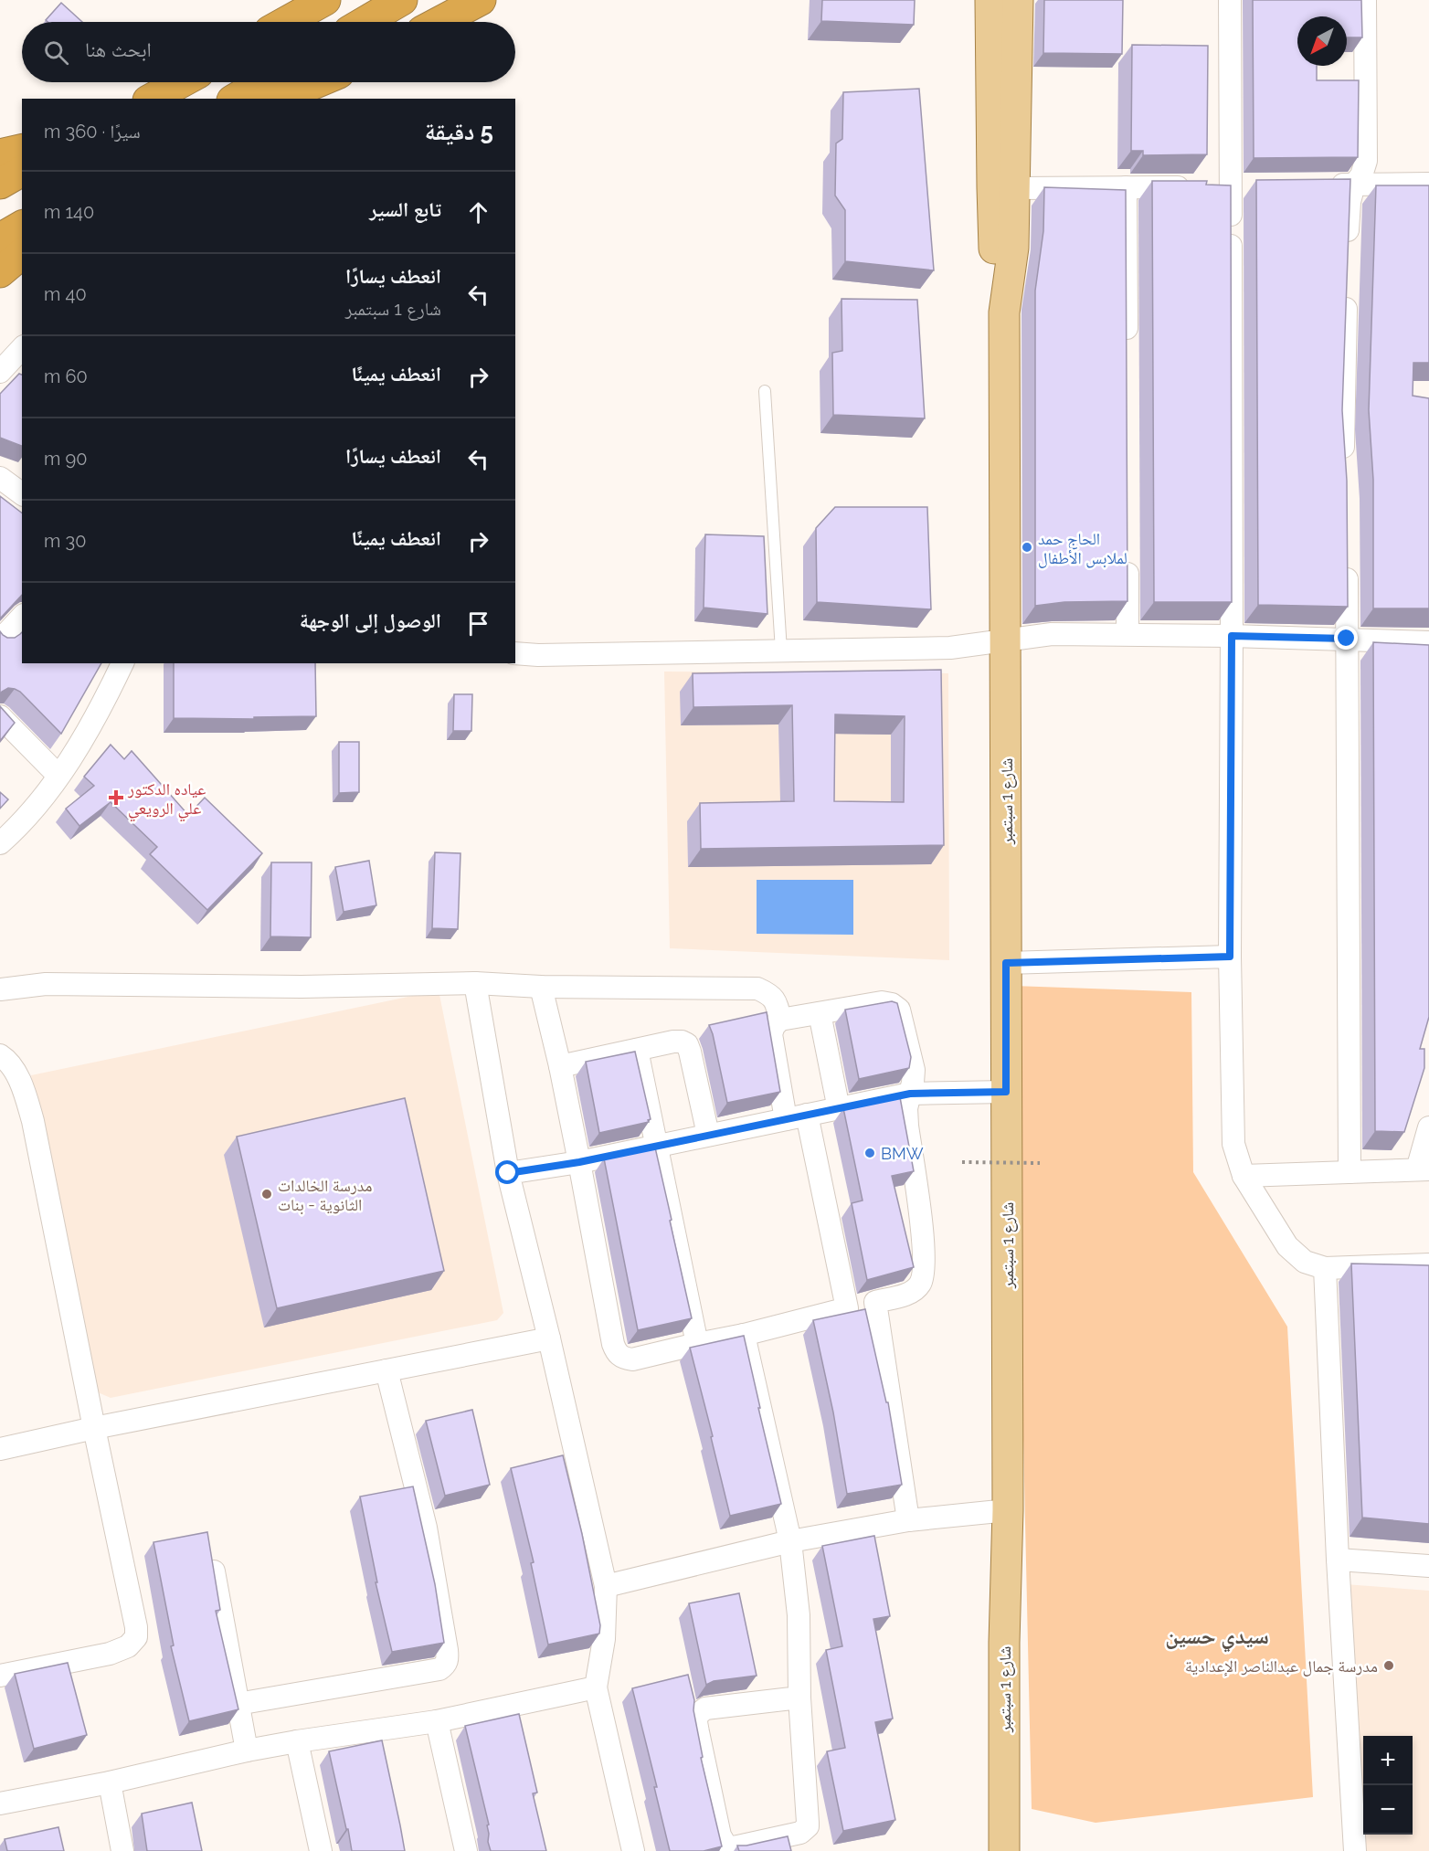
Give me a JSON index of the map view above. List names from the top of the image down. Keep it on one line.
{"streets":{"main road":["شارع 1 سبتمبر"]},"districts":["سيدي حسين"],"places":{"other":["الحاج حمد لملابس الأطفال","BMW","مدرسة الخالدات الثانوية - بنات","مدرسة جمال عبدالناصر الإعدادية"],"health":["عياده الدكتور علي الرويعي"]},"north":"bottom left","page":{"search":"ابحث هنا","heading":["5 دقيقة","سيرًا · 360 m"],"list":[["تابع السير","140 m"],["انعطف يسارًا","شارع 1 سبتمبر","40 m"],["انعطف يمينًا","60 m"],["انعطف يسارًا","90 m"],["انعطف يمينًا","30 m"],"الوصول إلى الوجهة"],"map_buttons":["+","−"]}}
